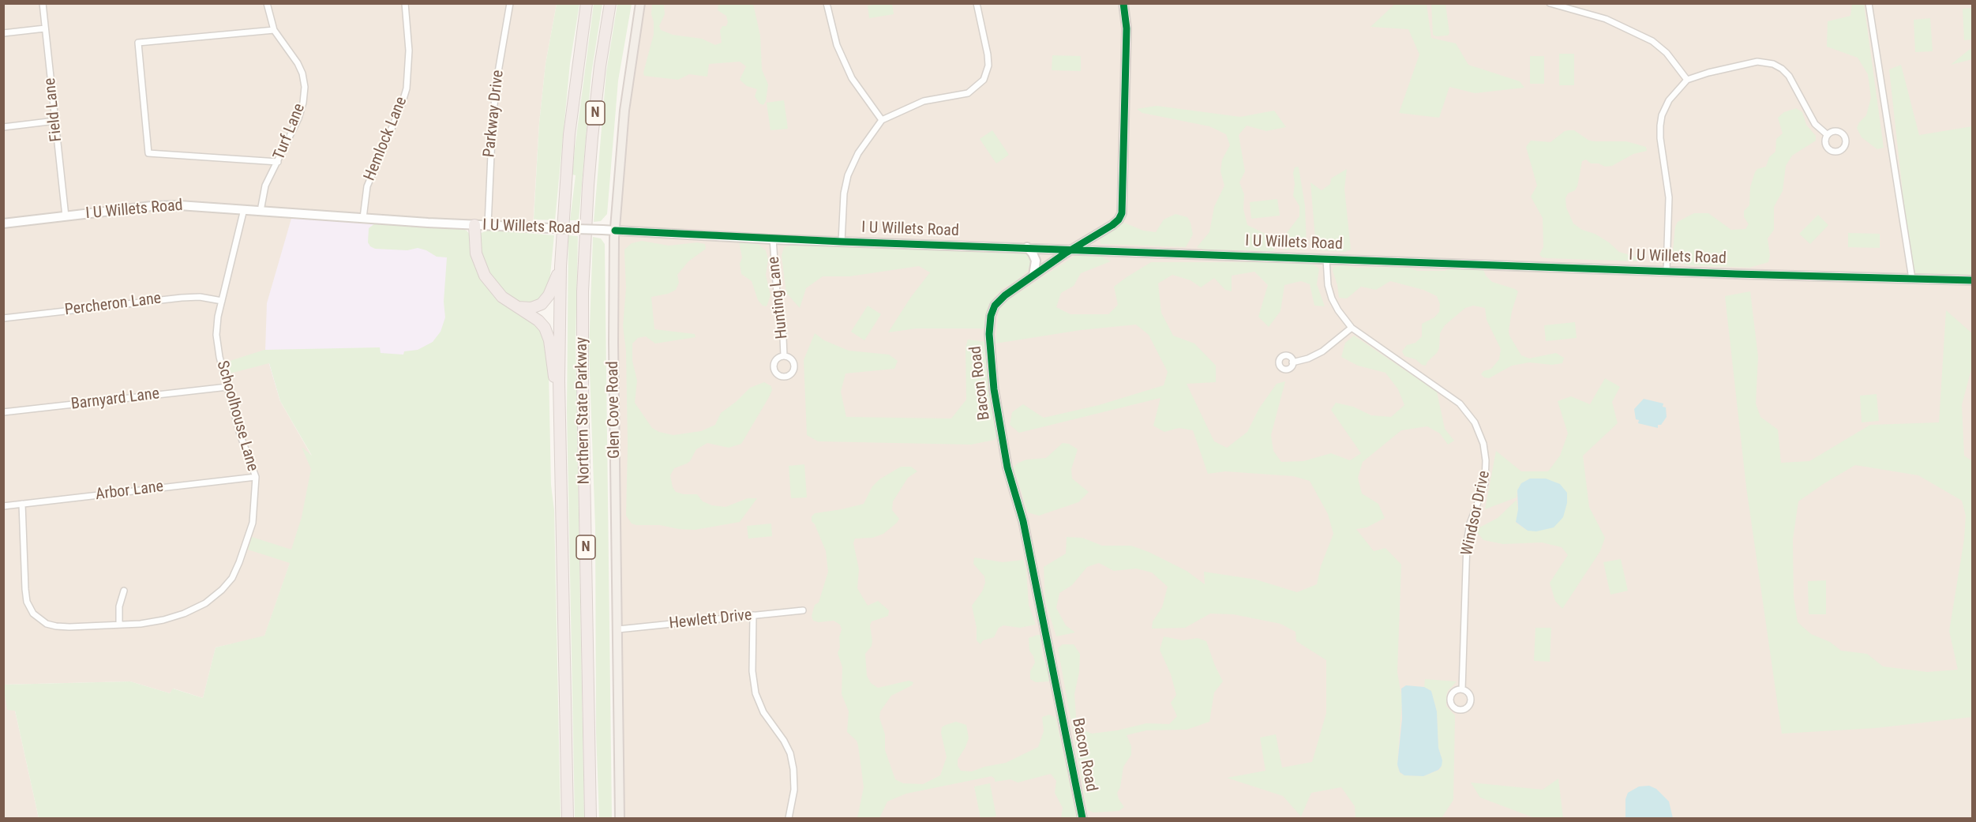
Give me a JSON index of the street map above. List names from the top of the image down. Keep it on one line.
{"streets":{"highway":["N","Northern State Parkway"],"main road":["Glen Cove Road"],"street":["Field Lane","Parkway Drive","Turf Lane","Hemlock Lane","I U Willets Road","Hunting Lane","Percheron Lane","Bacon Road","Barnyard Lane","Schoolhouse Lane","Arbor Lane","Windsor Drive","Hewlett Drive"]},"crossings":[["Field Lane","I U Willets Road"],["Parkway Drive","I U Willets Road"],["Turf Lane","I U Willets Road"],["Hemlock Lane","I U Willets Road"],["I U Willets Road","Hunting Lane"],["I U Willets Road","Bacon Road"],["I U Willets Road","Glen Cove Road"],["I U Willets Road","Schoolhouse Lane"],["I U Willets Road","Windsor Drive"],["Percheron Lane","Schoolhouse Lane"],["Barnyard Lane","Schoolhouse Lane"],["Glen Cove Road","Hewlett Drive"],["Schoolhouse Lane","Arbor Lane"]]}
